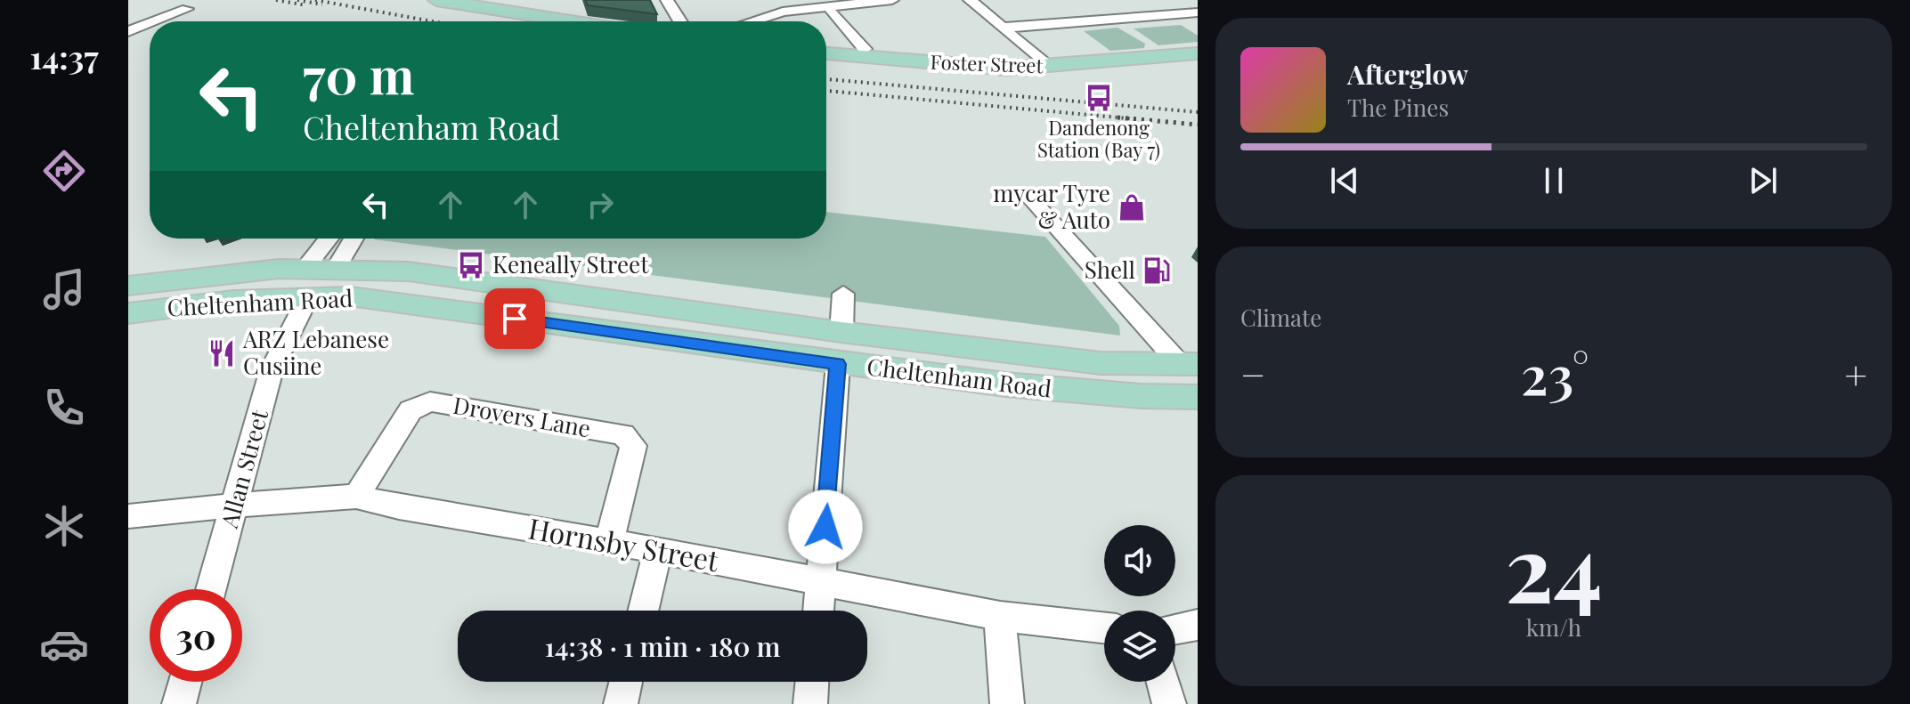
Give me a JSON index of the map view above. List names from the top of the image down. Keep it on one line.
{"streets":{"main road":["Foster Street","Cheltenham Road"],"street":["Drovers Lane","Allan Street","Hornsby Street"]},"crossings":[["Cheltenham Road","Allan Street"],["Drovers Lane","Hornsby Street"],["Allan Street","Hornsby Street"]],"places":{"bus stop":["Dandenong Station (Bay 7)","Keneally Street"],"shop":["mycar Tyre & Auto"],"fuel station":["Shell"],"restaurant":["ARZ Lebanese Cusiine"]},"page":{"tabs":"14:37","turn":["70 m","Cheltenham Road"],"song":["Afterglow","The Pines"],"tile":["Climate",["24","km/h"]],"heat":["−","23°","+"],"limit":"30","trip":"14:38 · 1 min · 180 m"}}
